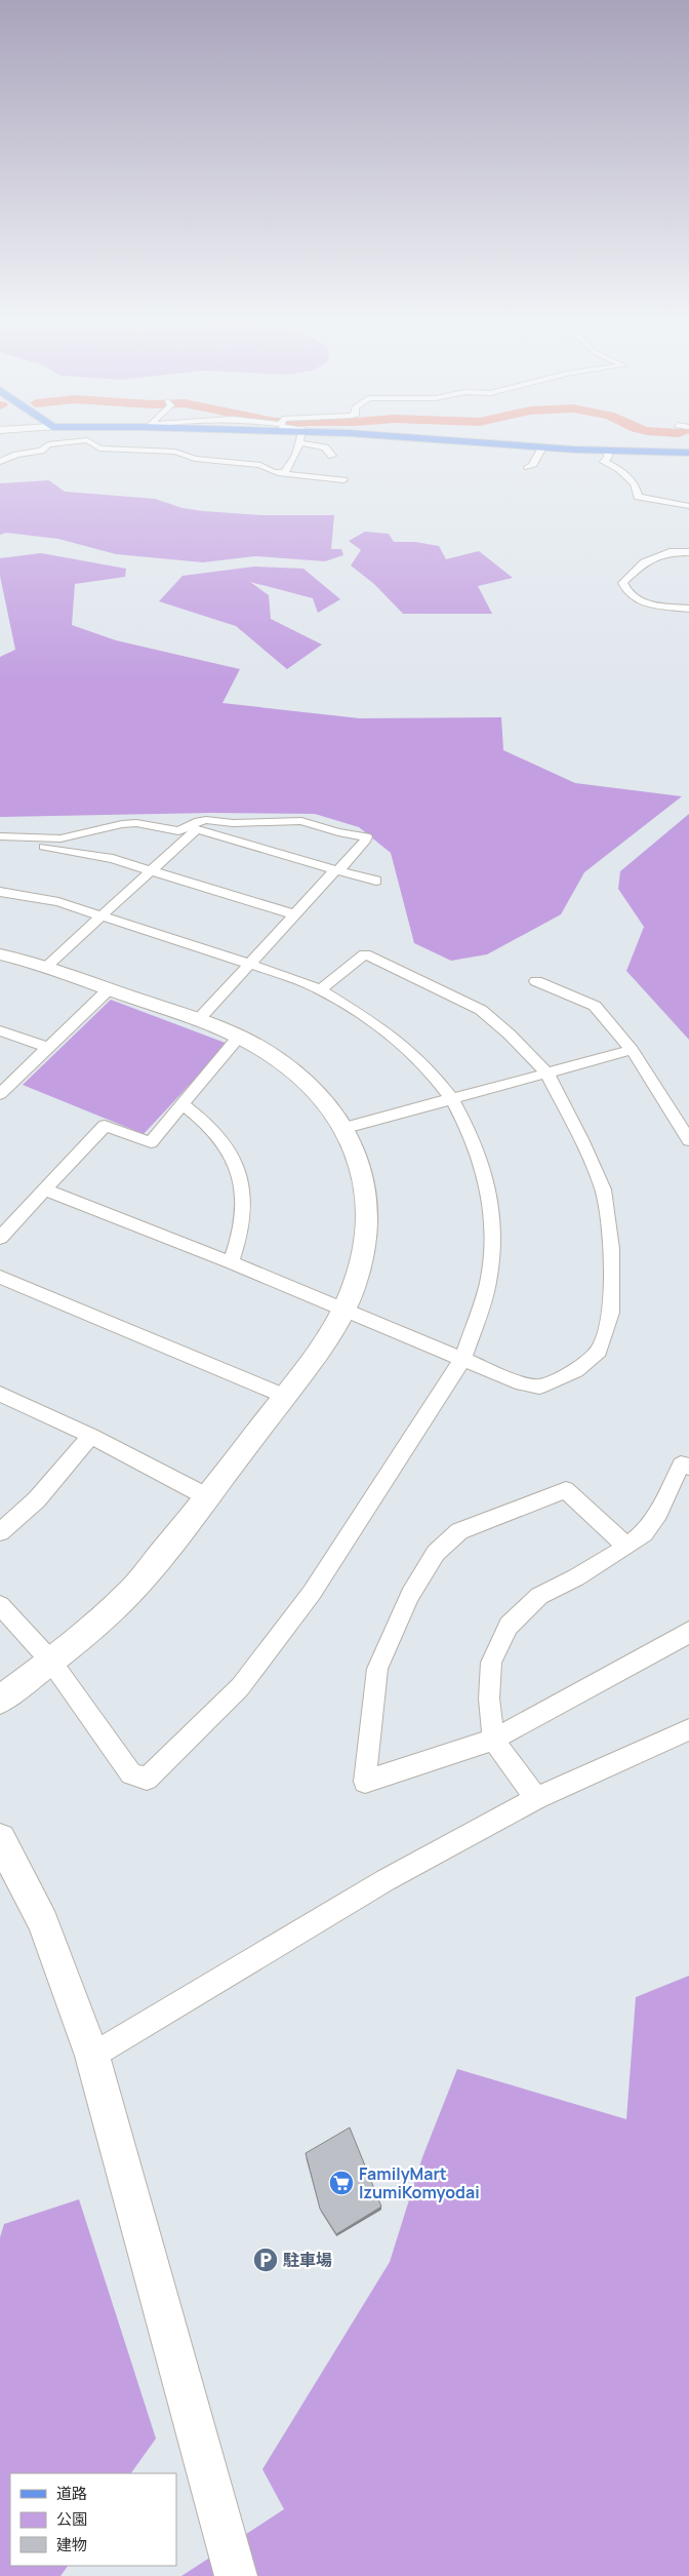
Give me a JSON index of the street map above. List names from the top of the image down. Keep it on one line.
{"places":{"supermarket":["FamilyMart IzumiKomyodai"],"parking":["駐車場"]},"legend":["道路","公園","建物"]}
